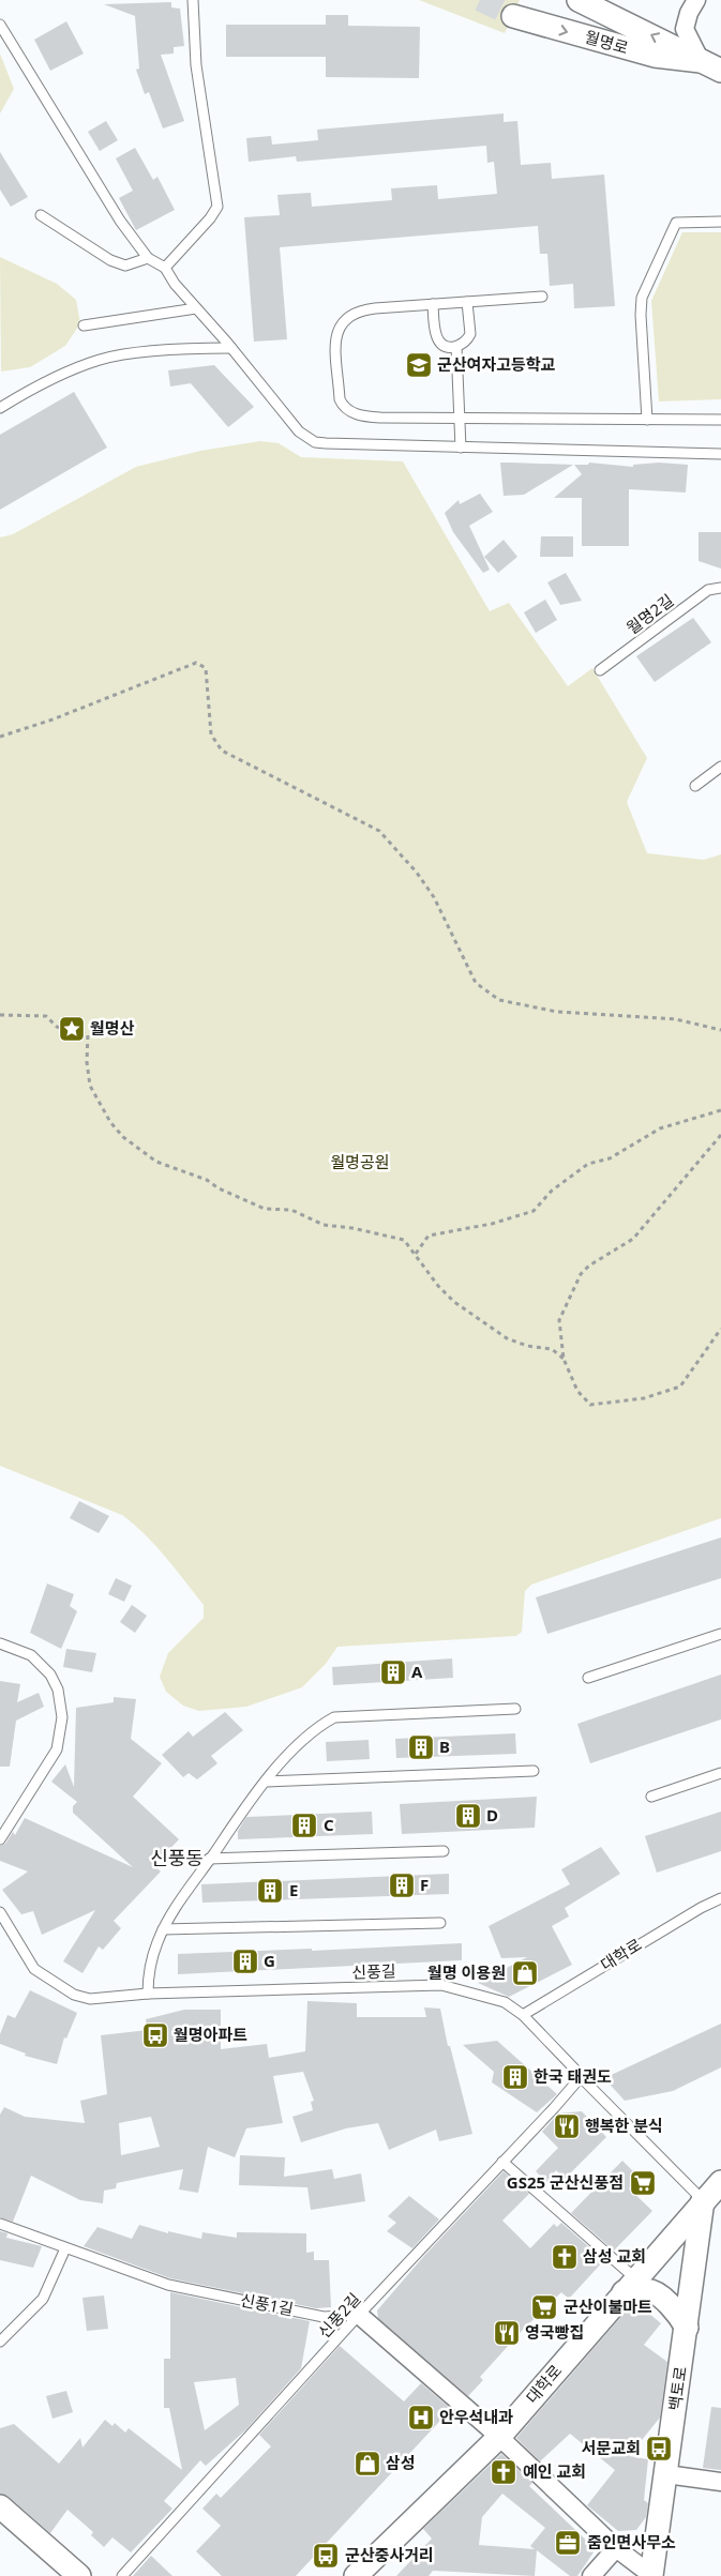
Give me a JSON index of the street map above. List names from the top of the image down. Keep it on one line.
{"streets":{"street":["월명로","대학로","백토로"],"lane":["월명2길","신풍길","신풍1길","신풍2길"]},"crossings":[["대학로","신풍길"],["대학로","백토로"],["신풍길","신풍2길"],["신풍길","백토로"],["신풍1길","신풍2길"]],"districts":["신풍동"],"parks":["월명공원"],"places":{"school or university":["군산여자고등학교"],"place":["월명산"],"building":["A","B","D","C","F","E","G","한국 태권도"],"shop":["월명 이용원","삼성"],"bus stop":["월명아파트","서문교회","군산중사거리"],"restaurant":["행복한 분식","영국빵집"],"supermarket":["GS25 군산신풍점","군산이불마트"],"church":["삼성 교회","예인 교회"],"hospital":["안우석내과"],"office":["줌인면사무소"]}}
